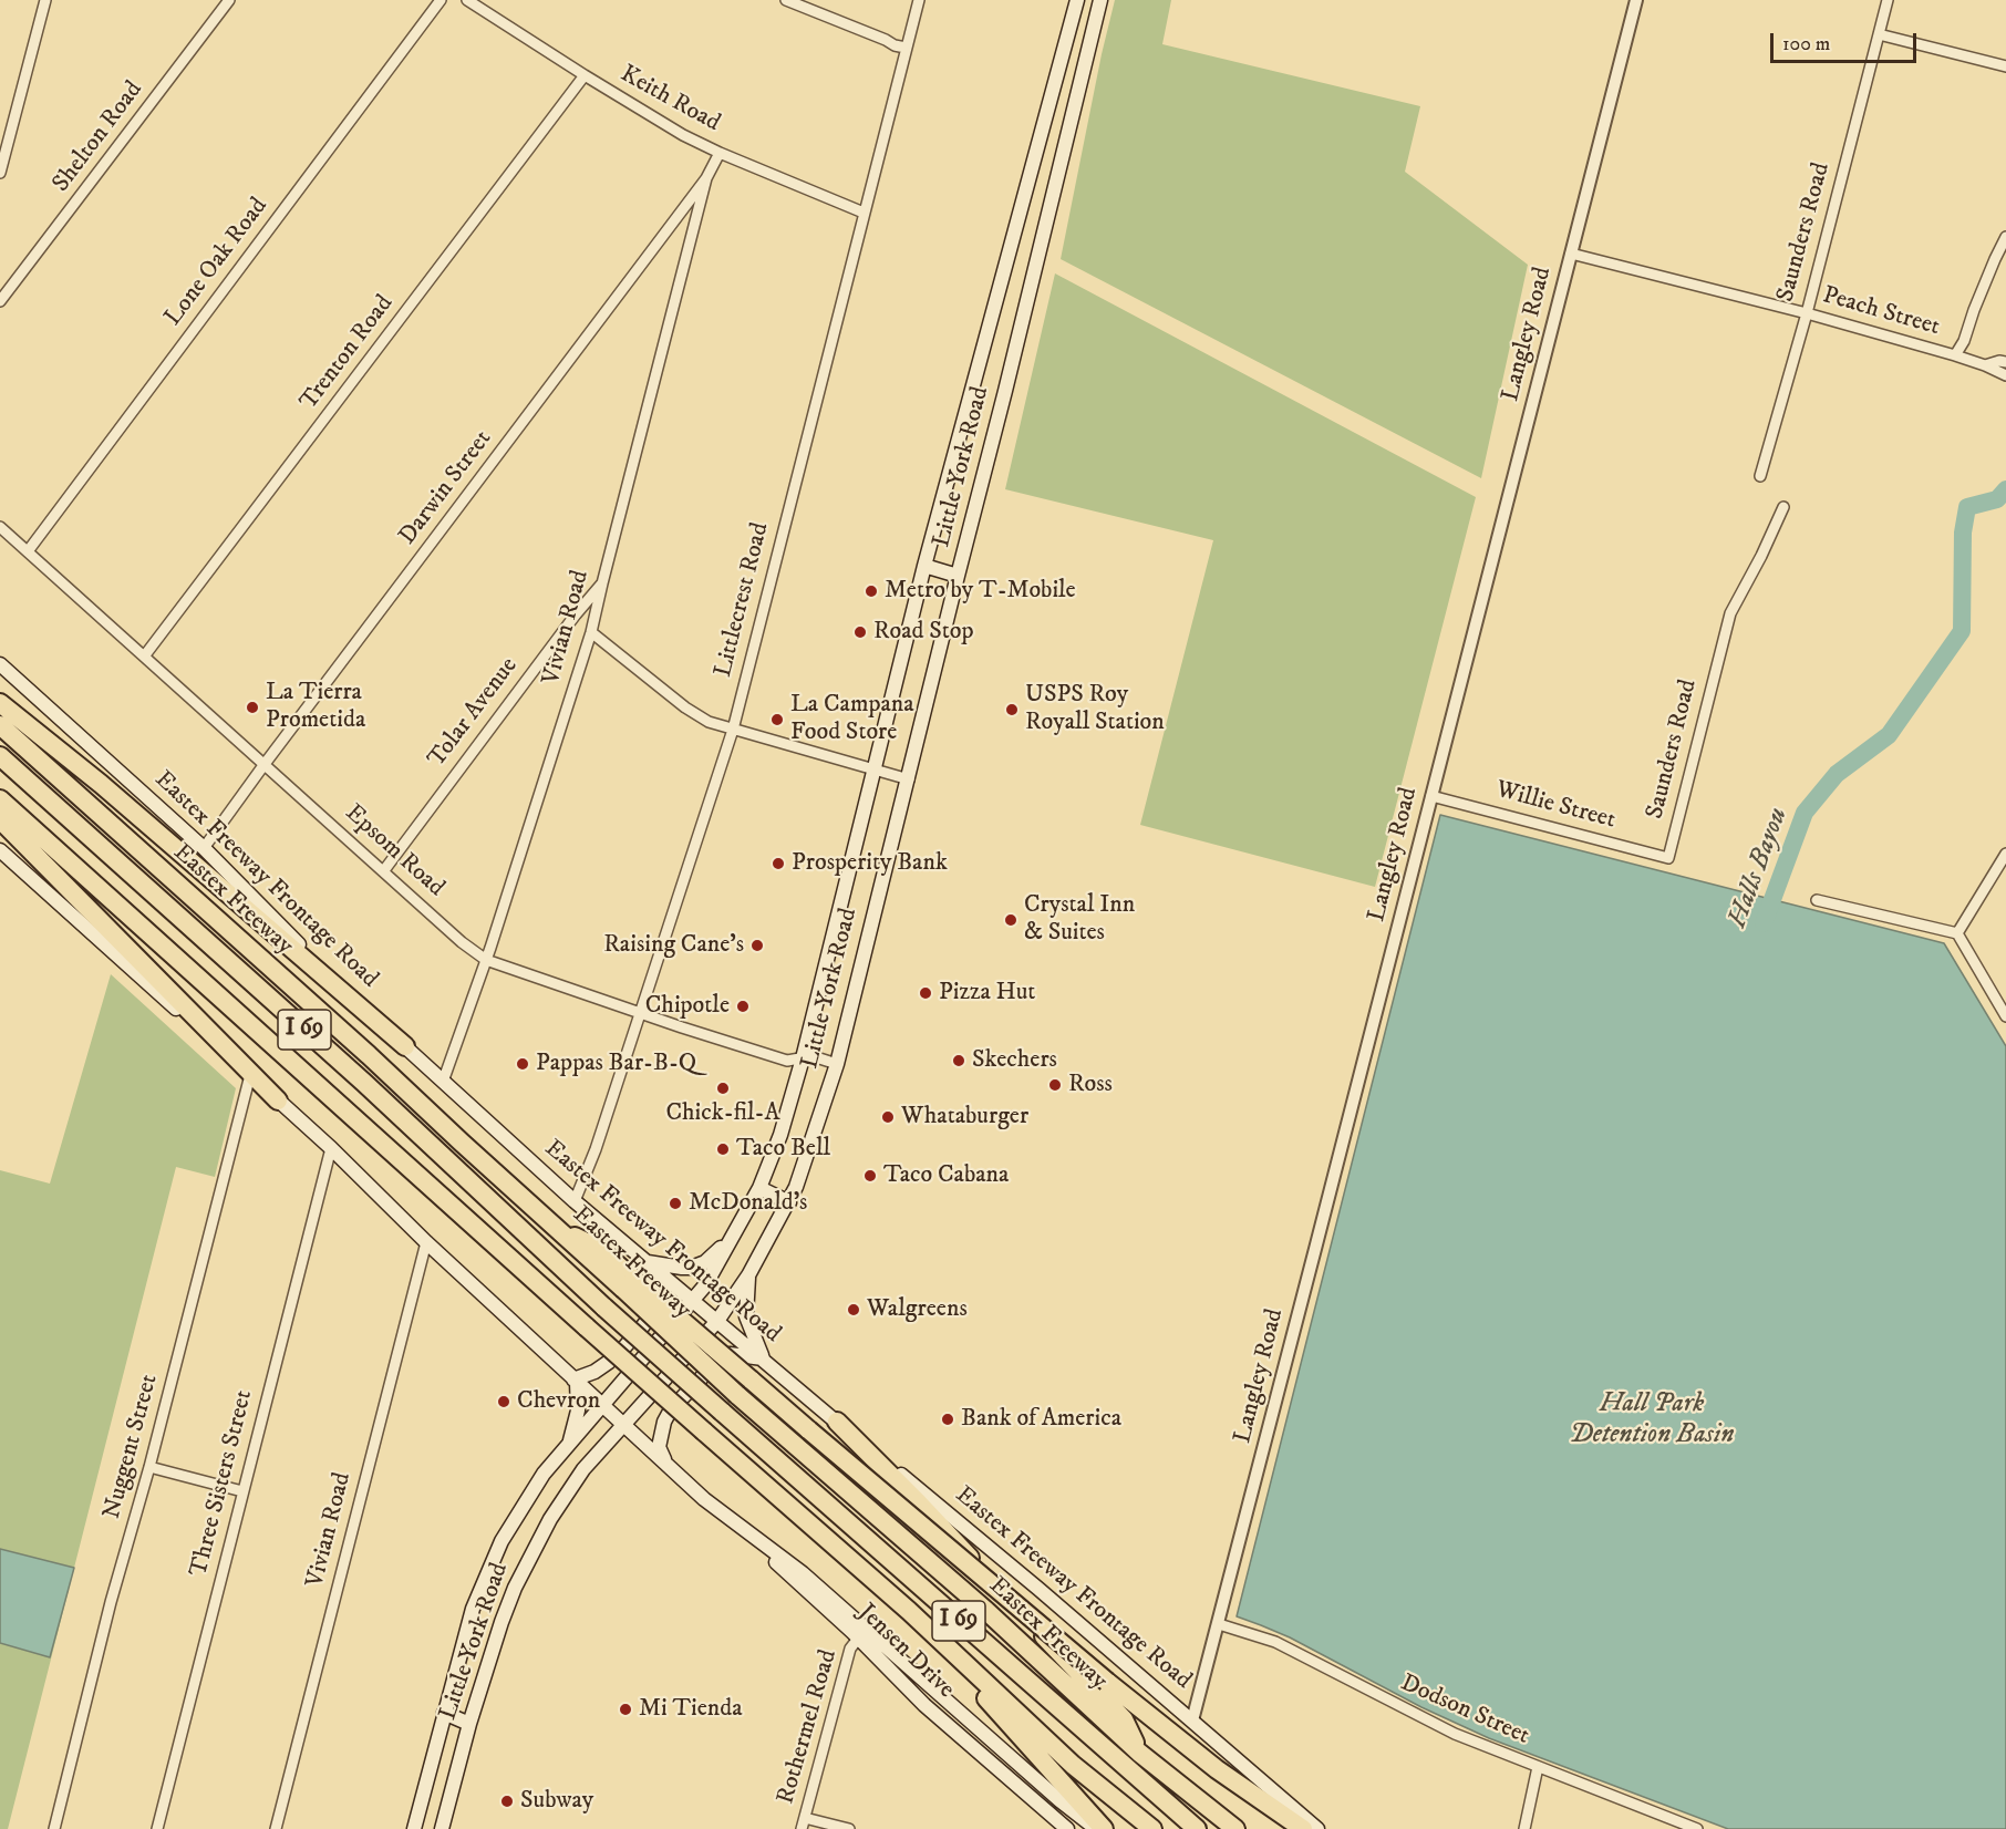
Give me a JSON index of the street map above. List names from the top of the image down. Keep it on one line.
{"streets":{"highway":["Eastex Freeway","I 69"],"main road":["Little York Road","Eastex Freeway Frontage Road","Jensen Drive"],"street":["Keith Road","Shelton Road","Saunders Road","Lone Oak Road","Peach Street","Langley Road","Trenton Road","Darwin Street","Littlecrest Road","Vivian Road","Tolar Avenue","Willie Street","Epsom Road","Nuggent Street","Three Sisters Street","Dodson Street","Rothermel Road"]},"crossings":[["Keith Road","Trenton Road"],["Keith Road","Darwin Street"],["Keith Road","Littlecrest Road"],["Saunders Road","Peach Street"],["Saunders Road","Willie Street"],["Lone Oak Road","Epsom Road"],["Peach Street","Langley Road"],["Langley Road","Willie Street"],["Langley Road","Eastex Freeway Frontage Road"],["Langley Road","Dodson Street"],["Trenton Road","Epsom Road"],["Little York Road","Epsom Road"],["Little York Road","Eastex Freeway Frontage Road"],["Darwin Street","Vivian Road"],["Darwin Street","Epsom Road"],["Darwin Street","Eastex Freeway Frontage Road"],["Littlecrest Road","Epsom Road"],["Littlecrest Road","Eastex Freeway Frontage Road"],["Vivian Road","Tolar Avenue"],["Vivian Road","Epsom Road"],["Vivian Road","Eastex Freeway Frontage Road"],["Tolar Avenue","Epsom Road"],["Jensen Drive","Rothermel Road"]],"water":["Halls Bayou","Hall Park Detention Basin"],"places":["Metro by T-Mobile","Road Stop","La Tierra Prometida","USPS Roy Royall Station","La Campana Food Store","Prosperity Bank","Crystal Inn & Suites","Raising Cane's","Pizza Hut","Chipotle","Skechers","Pappas Bar-B-Q","Ross","Chick-fil-A","Whataburger","Taco Bell","Taco Cabana","McDonald's","Walgreens","Chevron","Bank of America","Mi Tienda","Subway"],"scale_bar":"100 m"}
